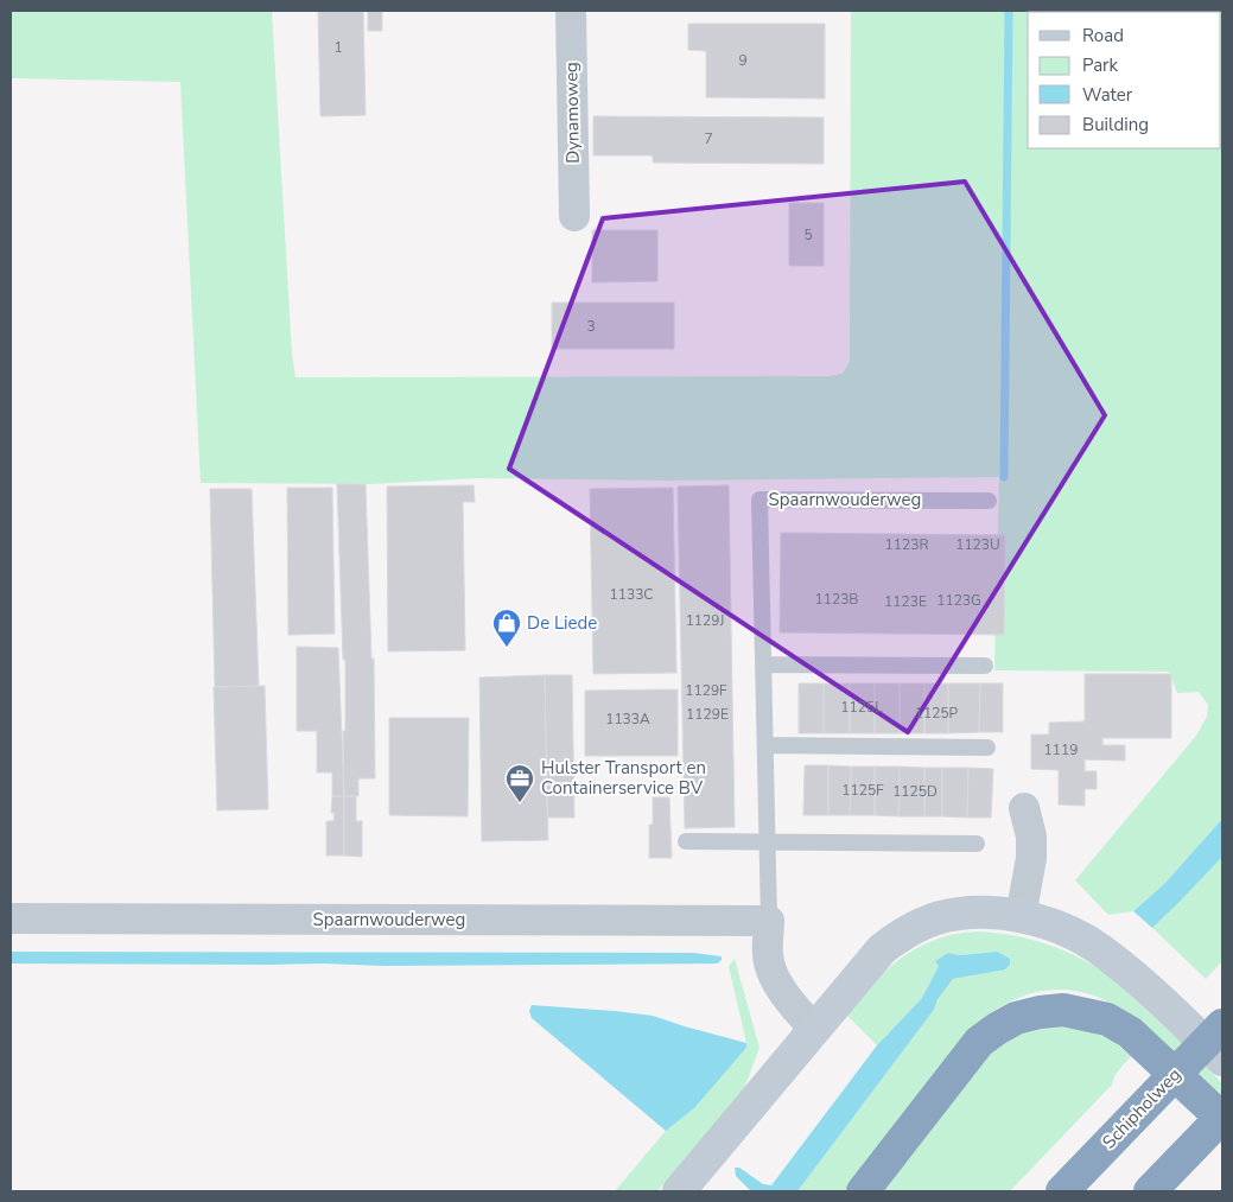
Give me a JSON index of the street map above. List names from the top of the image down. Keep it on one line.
{"streets":{"highway":["Schipholweg"],"street":["Dynamoweg","Spaarnwouderweg"]},"places":{"shop":["De Liede"],"office":["Hulster Transport en Containerservice BV"]},"house_numbers":["1","9","7","5","3","1123R","1123U","1133C","1123B","1123G","1123E","1129J","1129F","1125L","1125P","1129E","1133A","1119","1125F","1125D"],"legend":["Road","Park","Water","Building"]}
